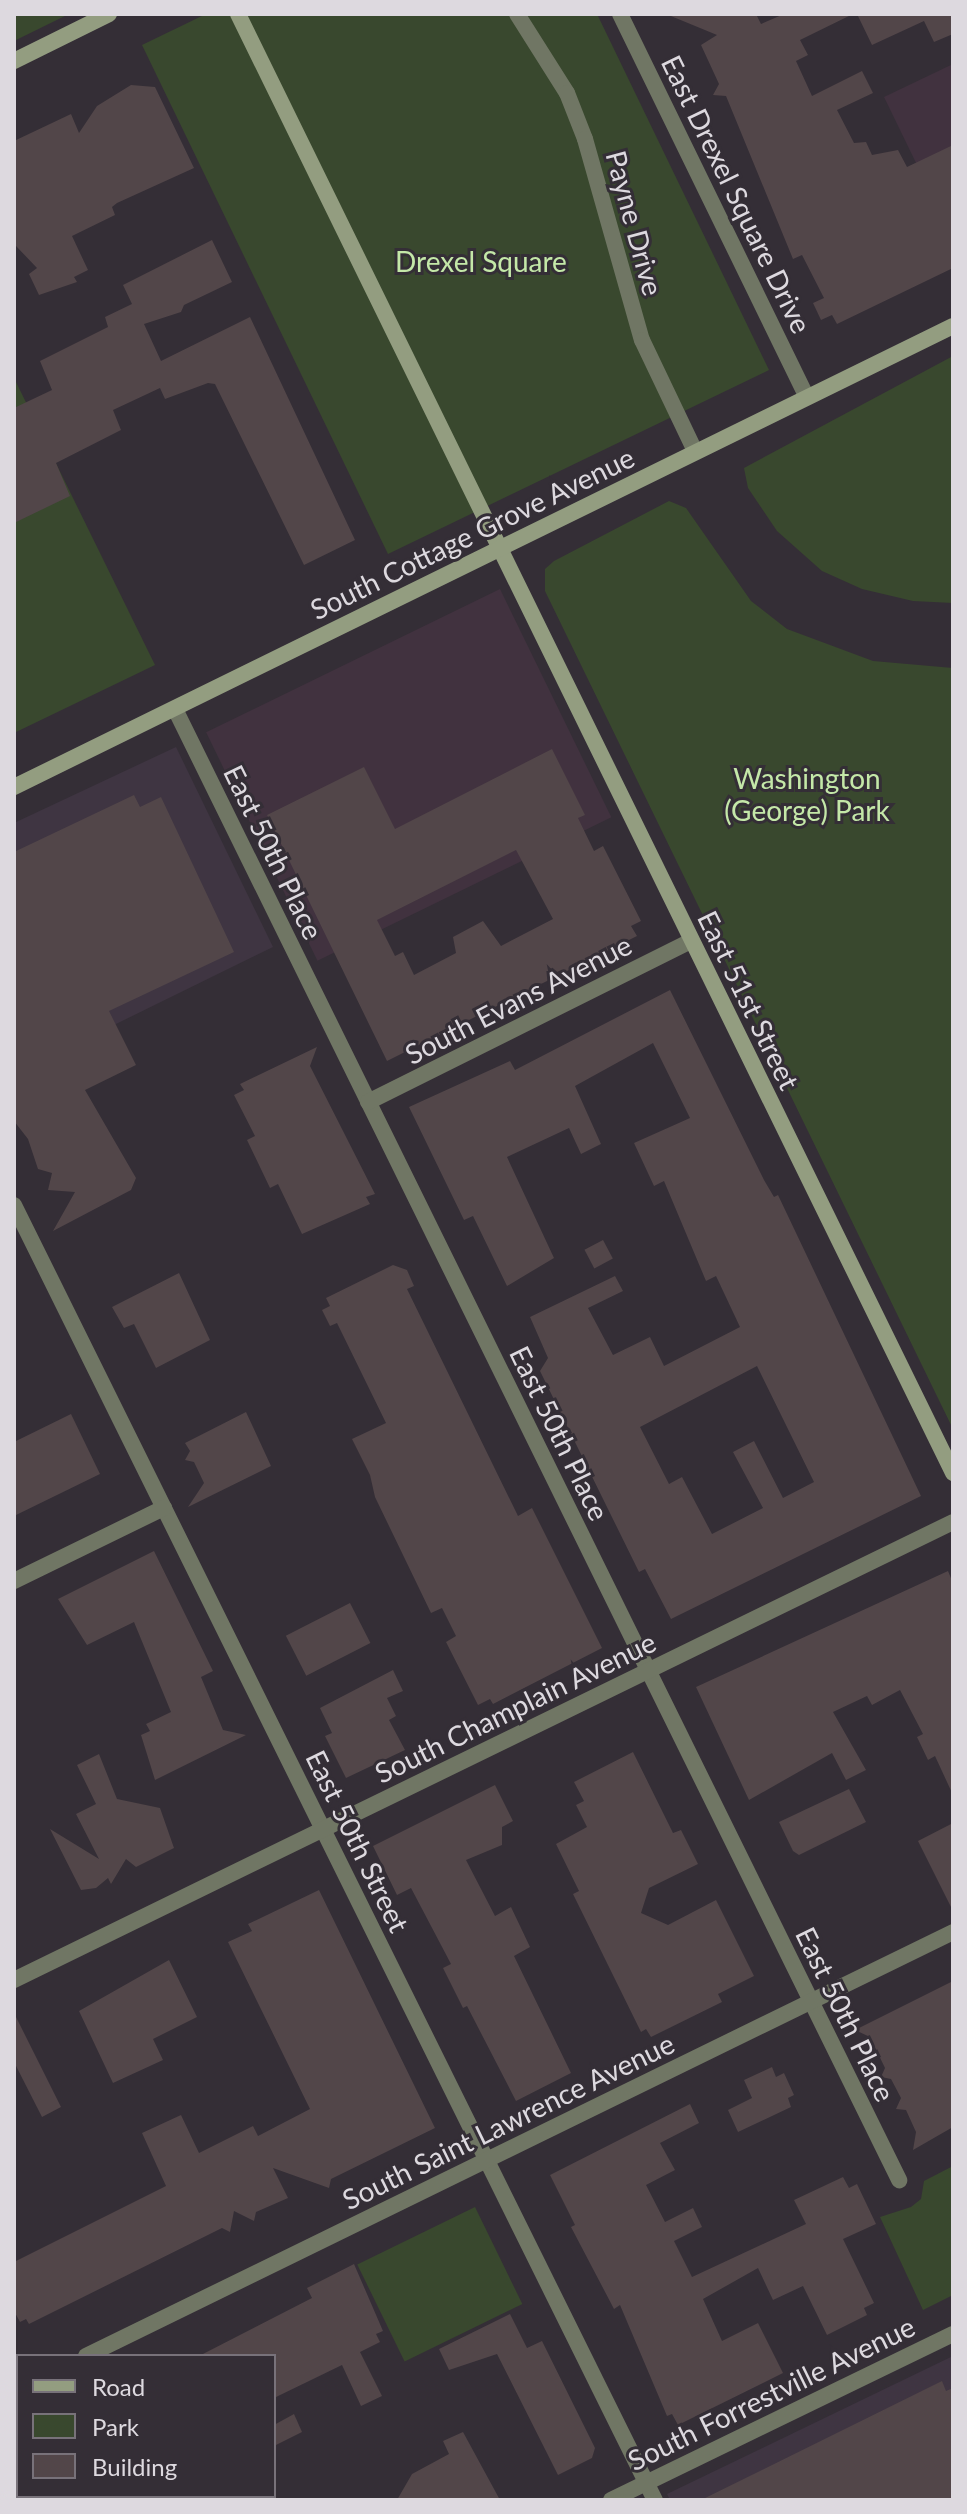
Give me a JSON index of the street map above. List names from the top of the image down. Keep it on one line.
{"streets":{"main road":["South Cottage Grove Avenue","East 51st Street"],"street":["East Drexel Square Drive","Payne Drive","East 50th Place","South Evans Avenue","South Champlain Avenue","East 50th Street","South Saint Lawrence Avenue","South Forrestville Avenue"]},"crossings":[["East Drexel Square Drive","South Cottage Grove Avenue"],["Payne Drive","South Cottage Grove Avenue"],["South Cottage Grove Avenue","East 50th Place"],["South Cottage Grove Avenue","East 51st Street"],["East 50th Place","South Evans Avenue"],["East 50th Place","South Champlain Avenue"],["East 50th Place","South Saint Lawrence Avenue"],["South Evans Avenue","East 51st Street"],["South Champlain Avenue","East 50th Street"],["East 50th Street","South Saint Lawrence Avenue"],["East 50th Street","South Forrestville Avenue"]],"parks":["Drexel Square","Washington (George) Park"],"legend":["Road","Park","Building"]}
